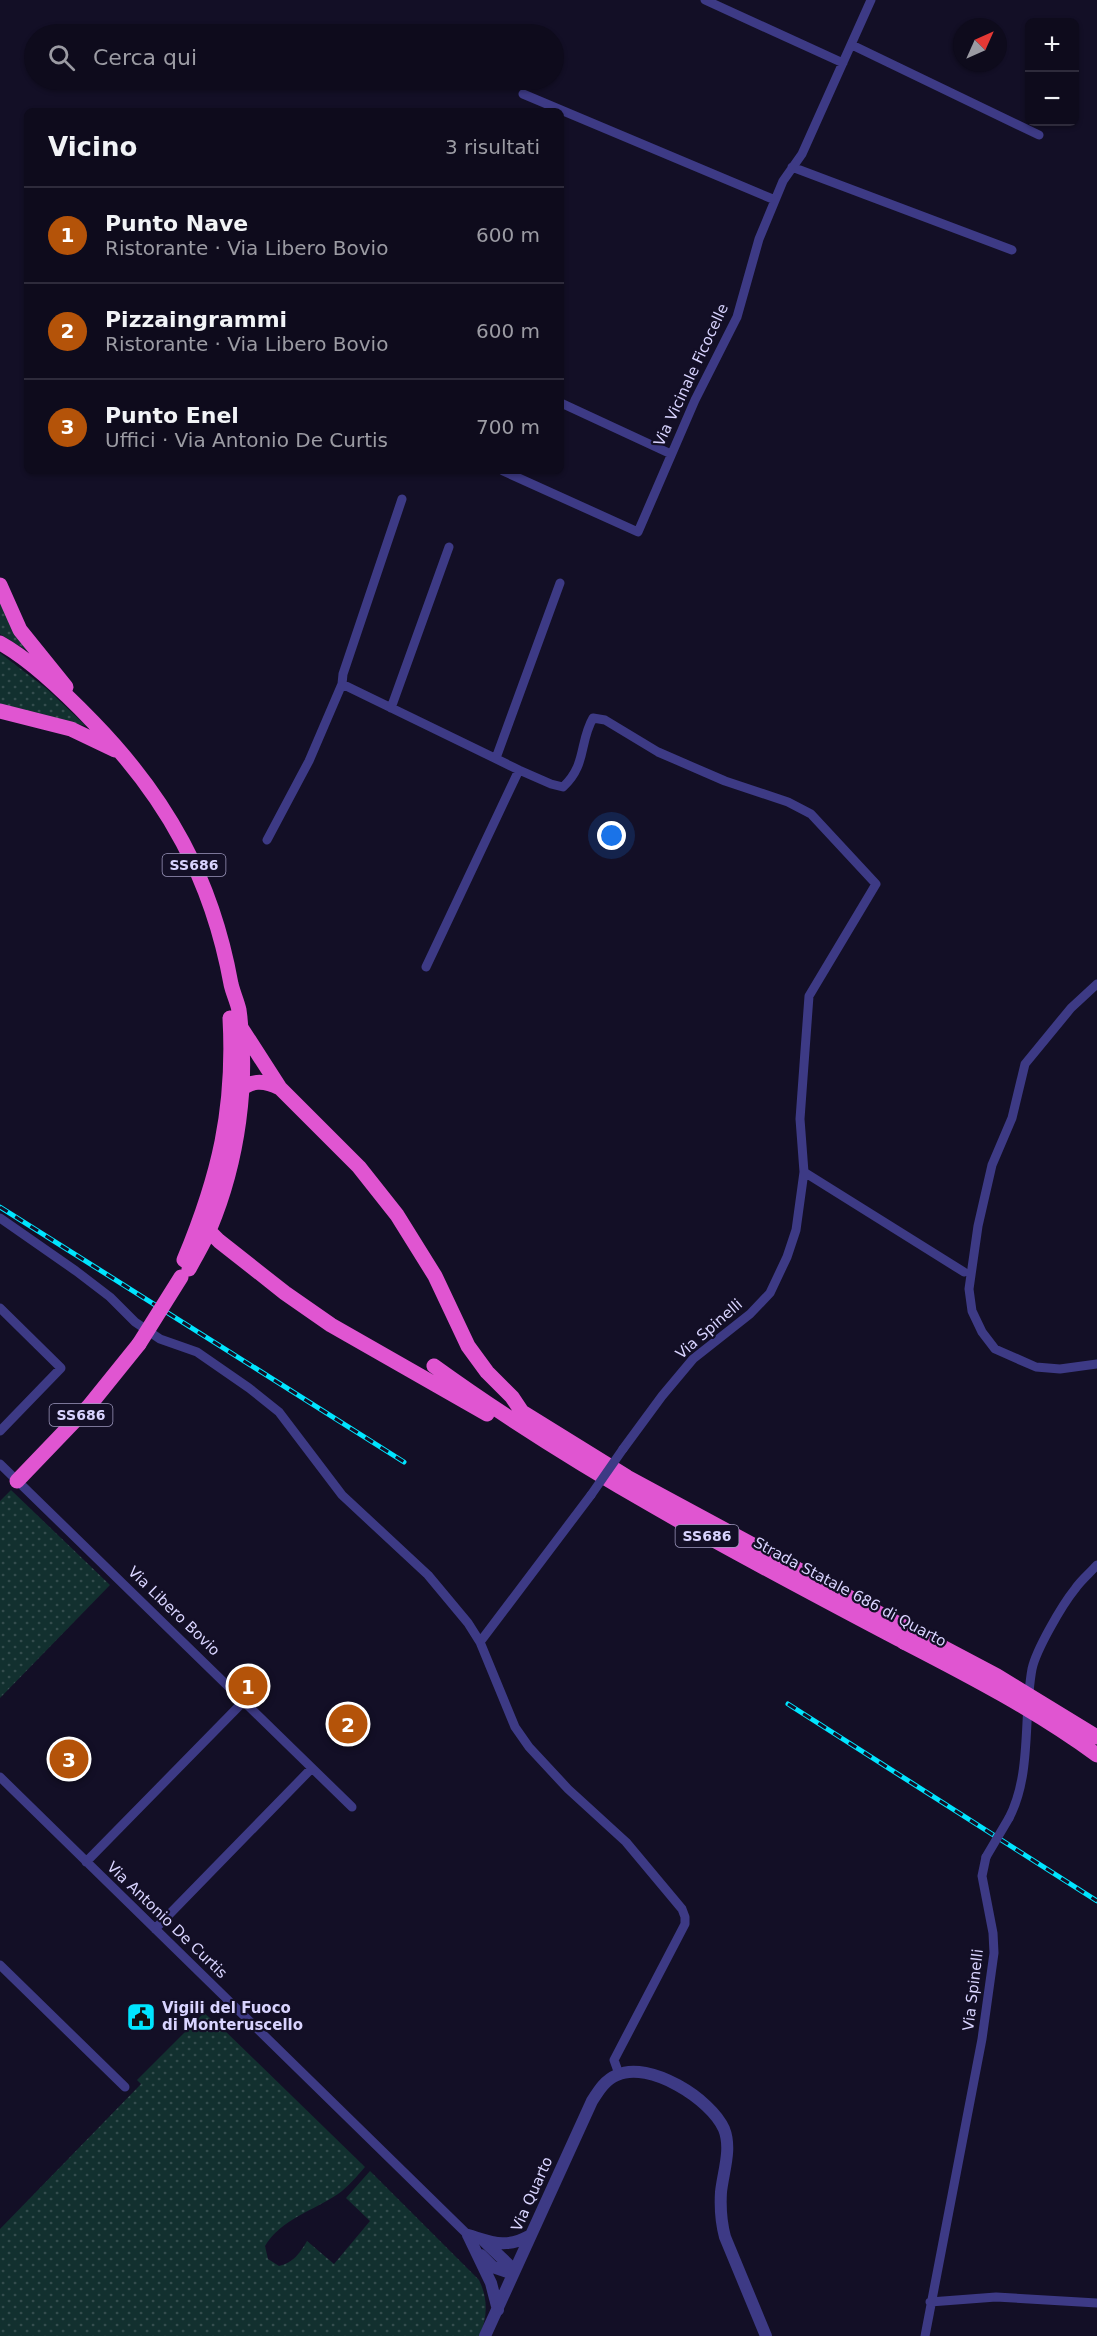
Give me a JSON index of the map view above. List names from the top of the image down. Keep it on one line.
{"streets":{"highway":["SS686","Strada Statale 686 di Quarto"],"street":["Via Vicinale Ficocelle","Via Spinelli","Via Libero Bovio","Via Antonio De Curtis","Via Quarto"]},"crossings":[["SS686","Strada Statale 686 di Quarto"],["SS686","Via Libero Bovio"]],"places":{"public building":["Vigili del Fuoco di Monteruscello"]},"north":"top right","page":{"map_buttons":["+","−"],"search":"Cerca qui","heading":["Vicino","3 risultati"],"list":[{"mark":"1","name":"Punto Nave","note":"Ristorante · Via Libero Bovio","value":"600 m"},{"mark":"2","name":"Pizzaingrammi","note":"Ristorante · Via Libero Bovio","value":"600 m"},{"mark":"3","name":"Punto Enel","note":"Uffici · Via Antonio De Curtis","value":"700 m"}],"pins":["1","2","3"]}}
